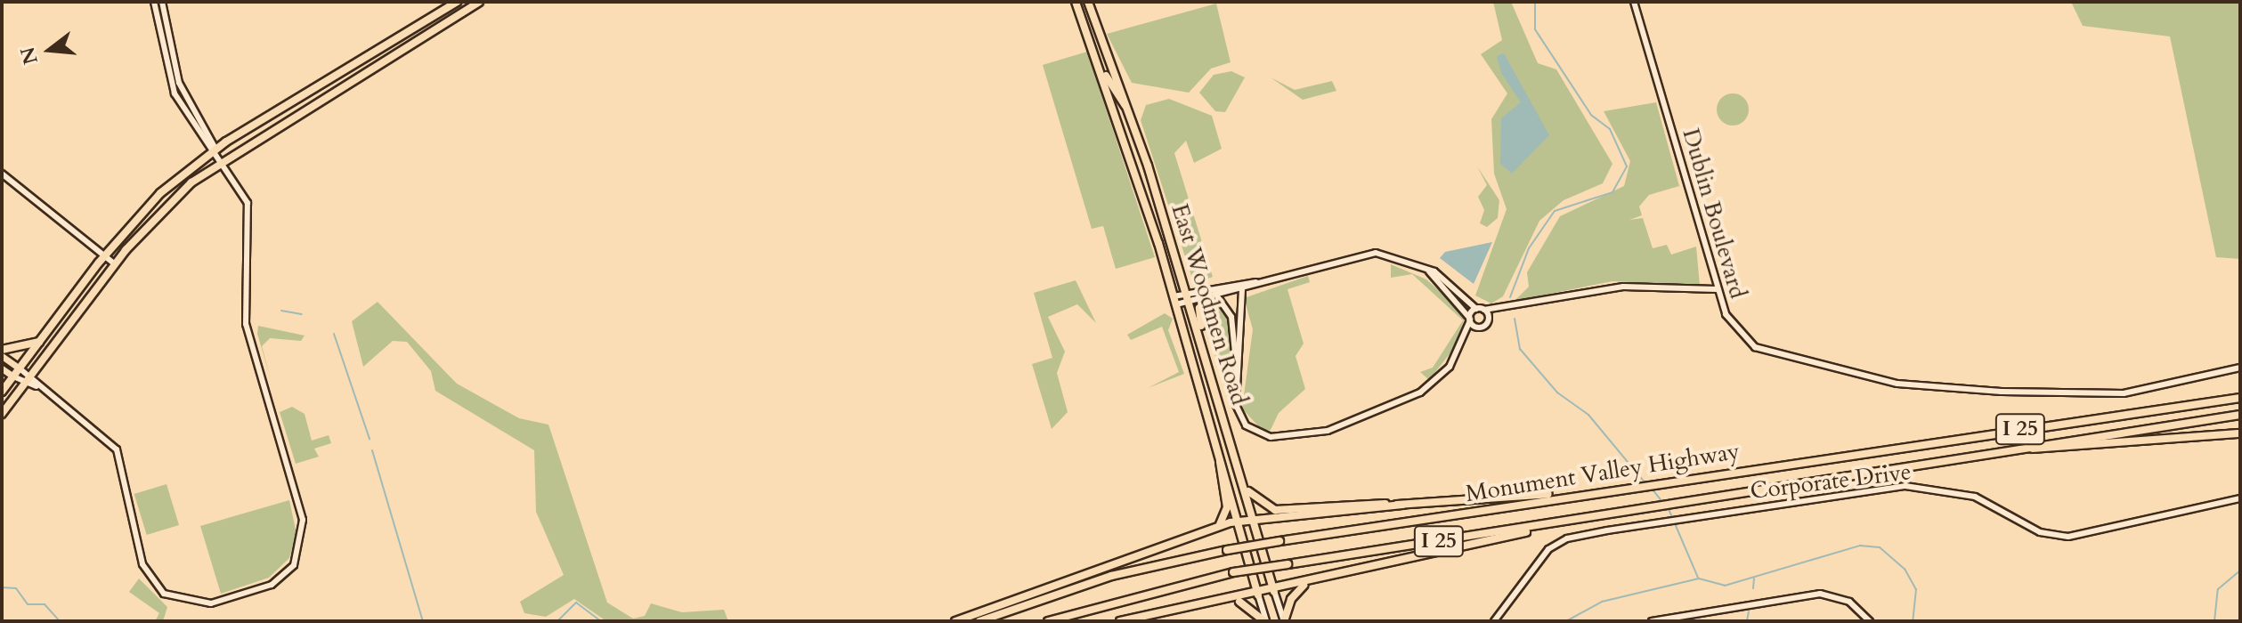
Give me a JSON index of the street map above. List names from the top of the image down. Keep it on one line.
{"streets":{"highway":["East Woodmen Road","I 25","Monument Valley Highway"],"street":["Dublin Boulevard","Corporate Drive"]},"north":"left"}
